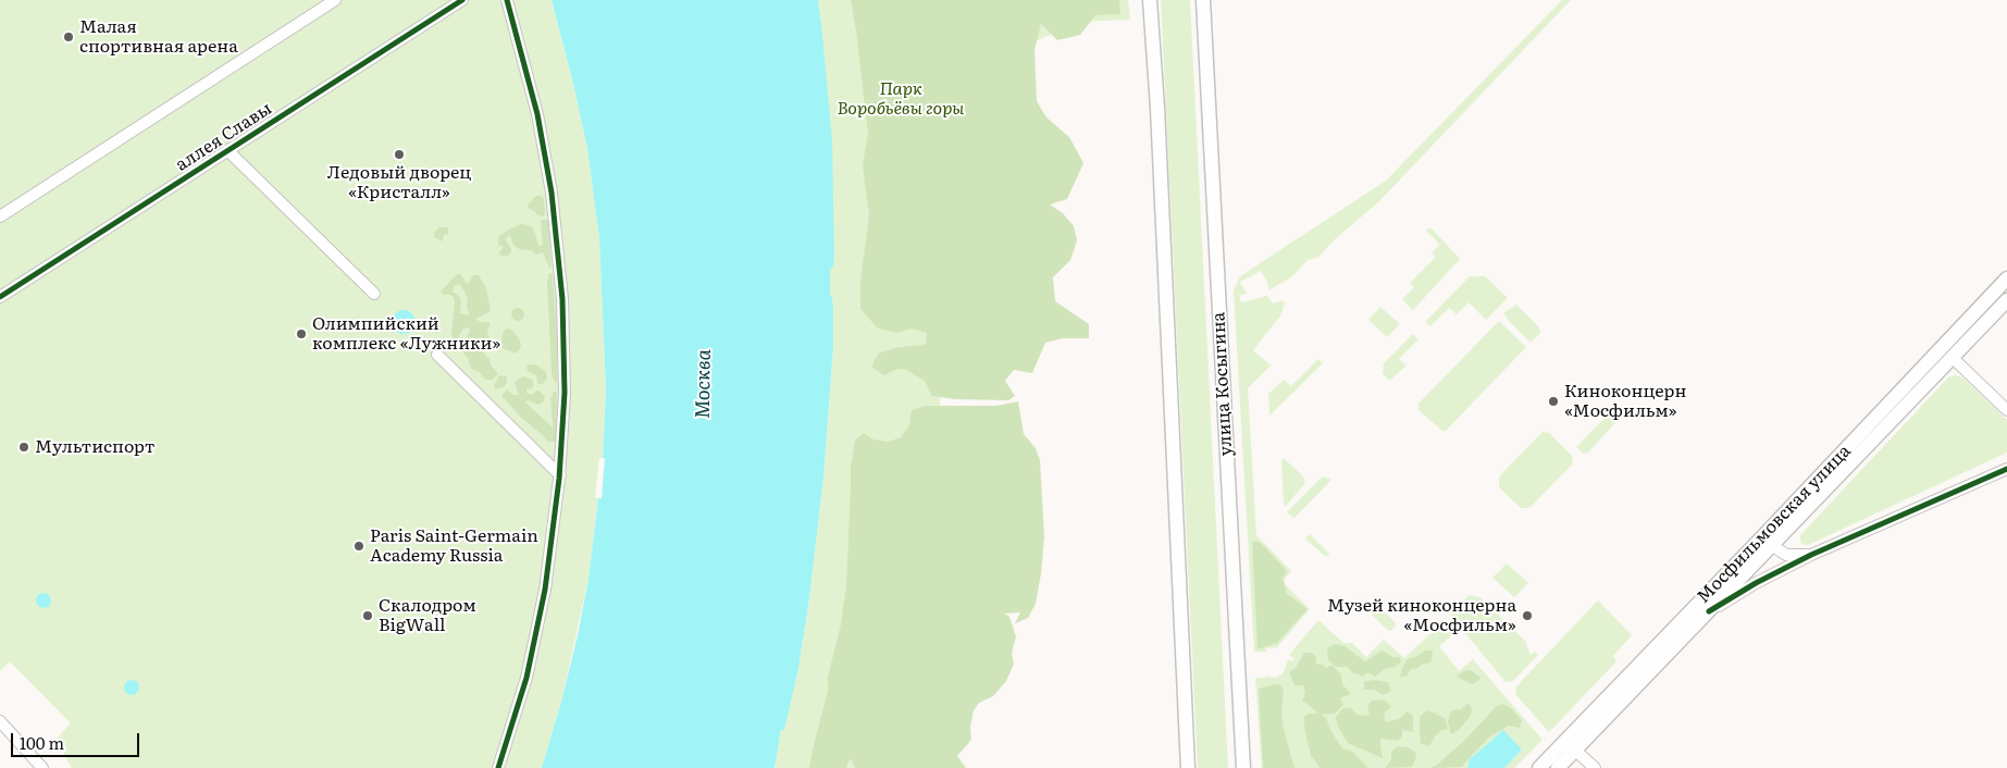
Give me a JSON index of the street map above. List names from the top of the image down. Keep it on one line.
{"streets":{"main road":["улица Косыгина","Мосфильмовская улица"],"street":["аллея Славы"]},"water":["Москва"],"parks":["Парк Воробьёвы горы"],"places":["Малая спортивная арена","Ледовый дворец «Кристалл»","Олимпийский комплекс «Лужники»","Киноконцерн «Мосфильм»","Мультиспорт","Paris Saint-Germain Academy Russia","Скалодром BigWall","Музей киноконцерна «Мосфильм»"],"scale_bar":"100 m"}
